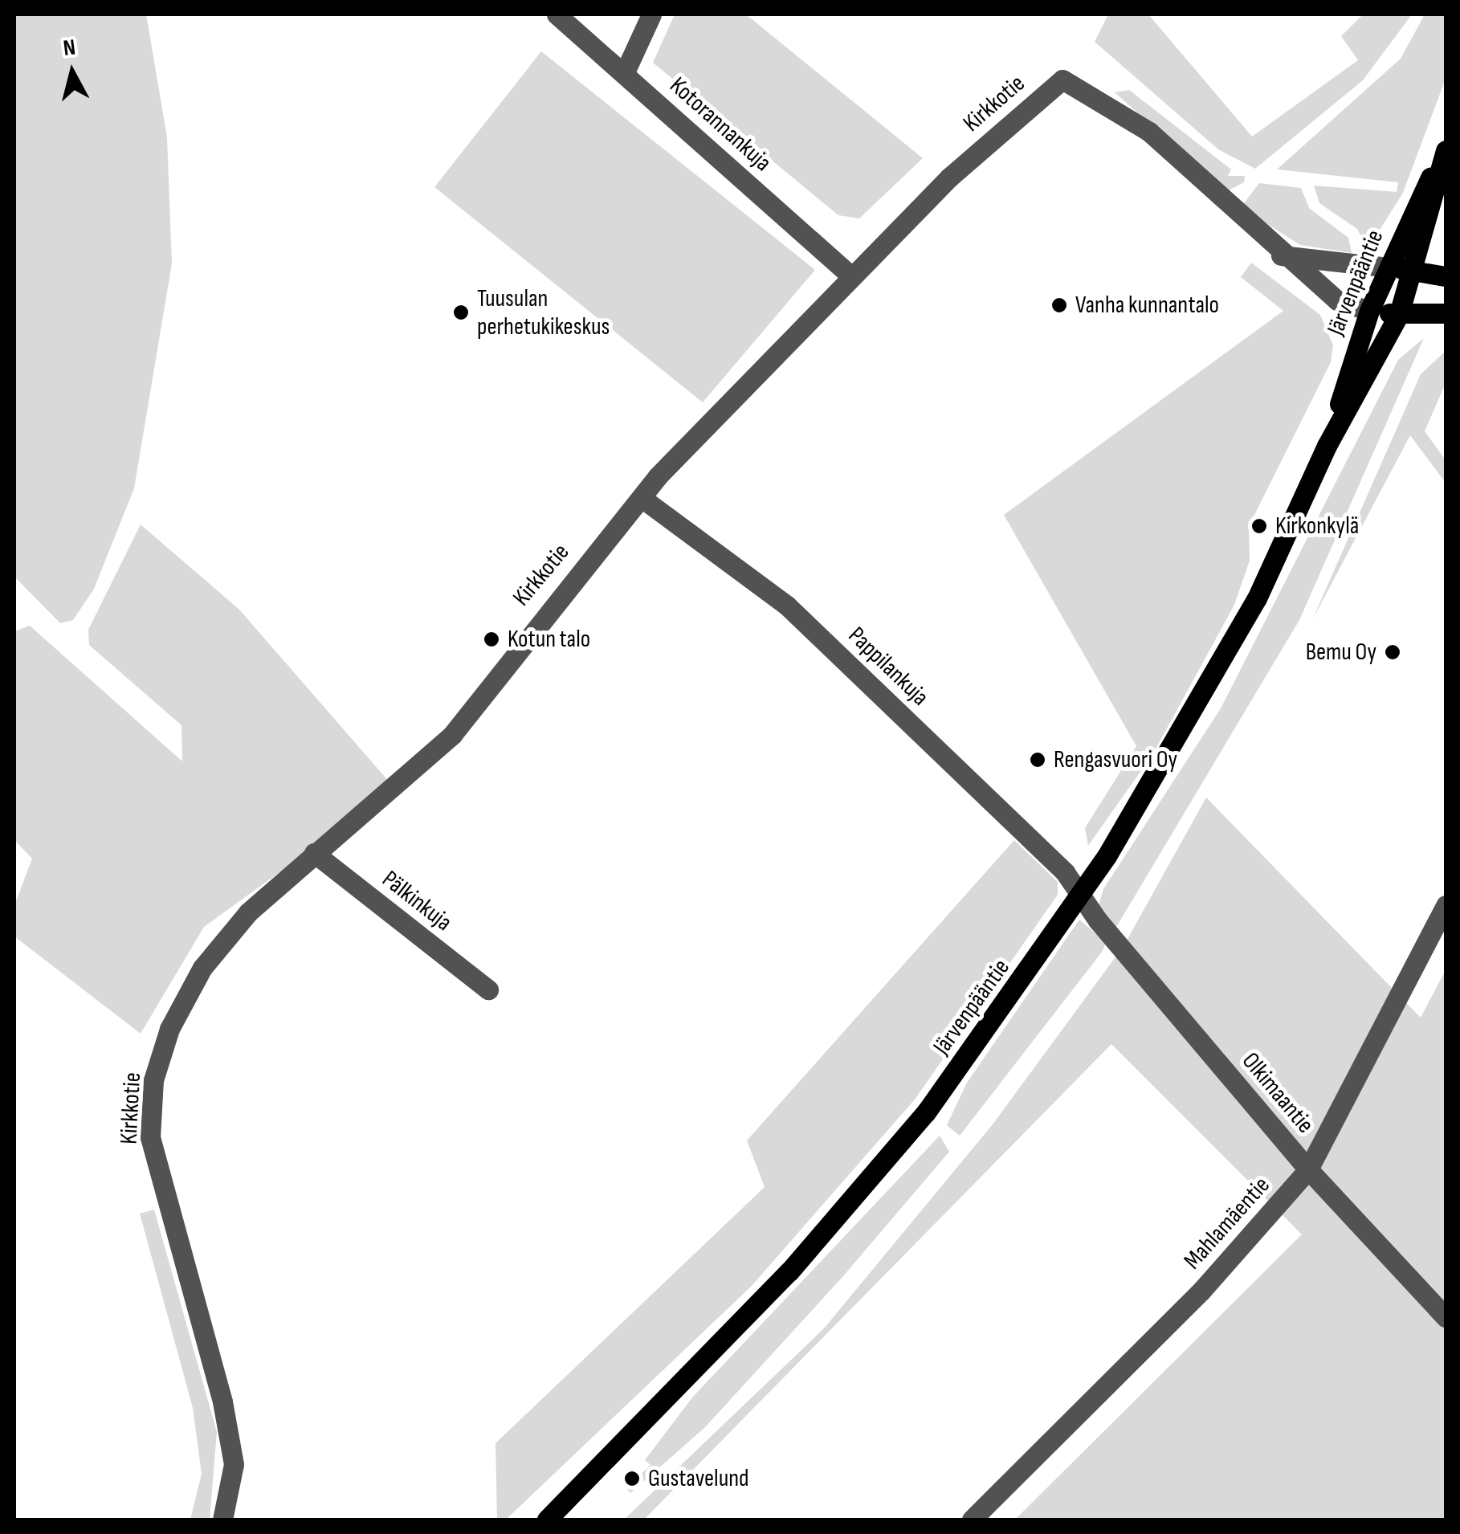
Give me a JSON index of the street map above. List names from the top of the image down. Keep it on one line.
{"streets":{"main road":["Järvenpääntie"],"street":["Kirkkotie","Kotorannankuja","Pappilankuja","Pälkinkuja","Olkimaantie","Mahlamäentie"]},"crossings":[["Kirkkotie","Kotorannankuja"],["Kirkkotie","Järvenpääntie"],["Kirkkotie","Pappilankuja"],["Kirkkotie","Pälkinkuja"],["Järvenpääntie","Pappilankuja"],["Järvenpääntie","Olkimaantie"],["Pappilankuja","Olkimaantie"],["Olkimaantie","Mahlamäentie"]],"places":["Vanha kunnantalo","Tuusulan perhetukikeskus","Kirkonkylä","Kotun talo","Bemu Oy","Rengasvuori Oy","Gustavelund"],"north":"top"}
